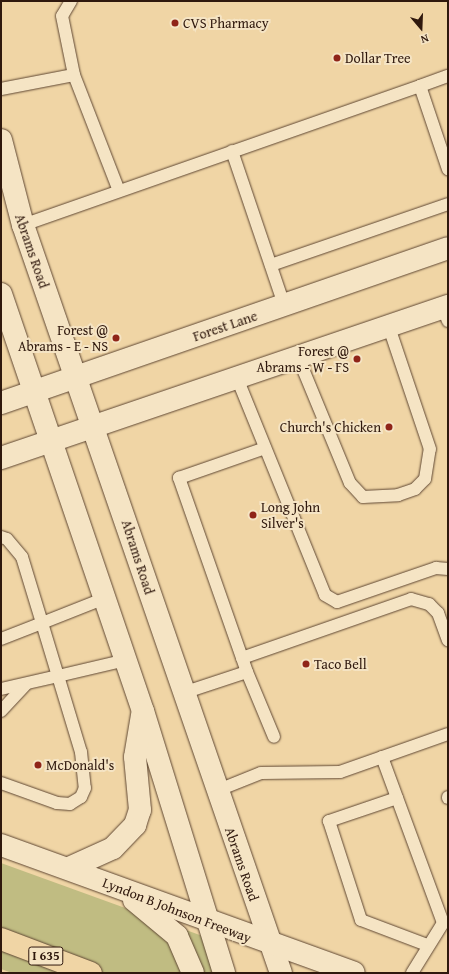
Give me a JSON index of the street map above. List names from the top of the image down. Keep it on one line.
{"streets":{"highway":["I 635"],"main road":["Abrams Road","Forest Lane","Lyndon B Johnson Freeway"]},"crossings":[["Abrams Road","Forest Lane"],["Abrams Road","Lyndon B Johnson Freeway"]],"places":["CVS Pharmacy","Dollar Tree","Forest @ Abrams - E - NS","Forest @ Abrams - W - FS","Church's Chicken","Long John Silver's","Taco Bell","McDonald's"],"north":"bottom"}
